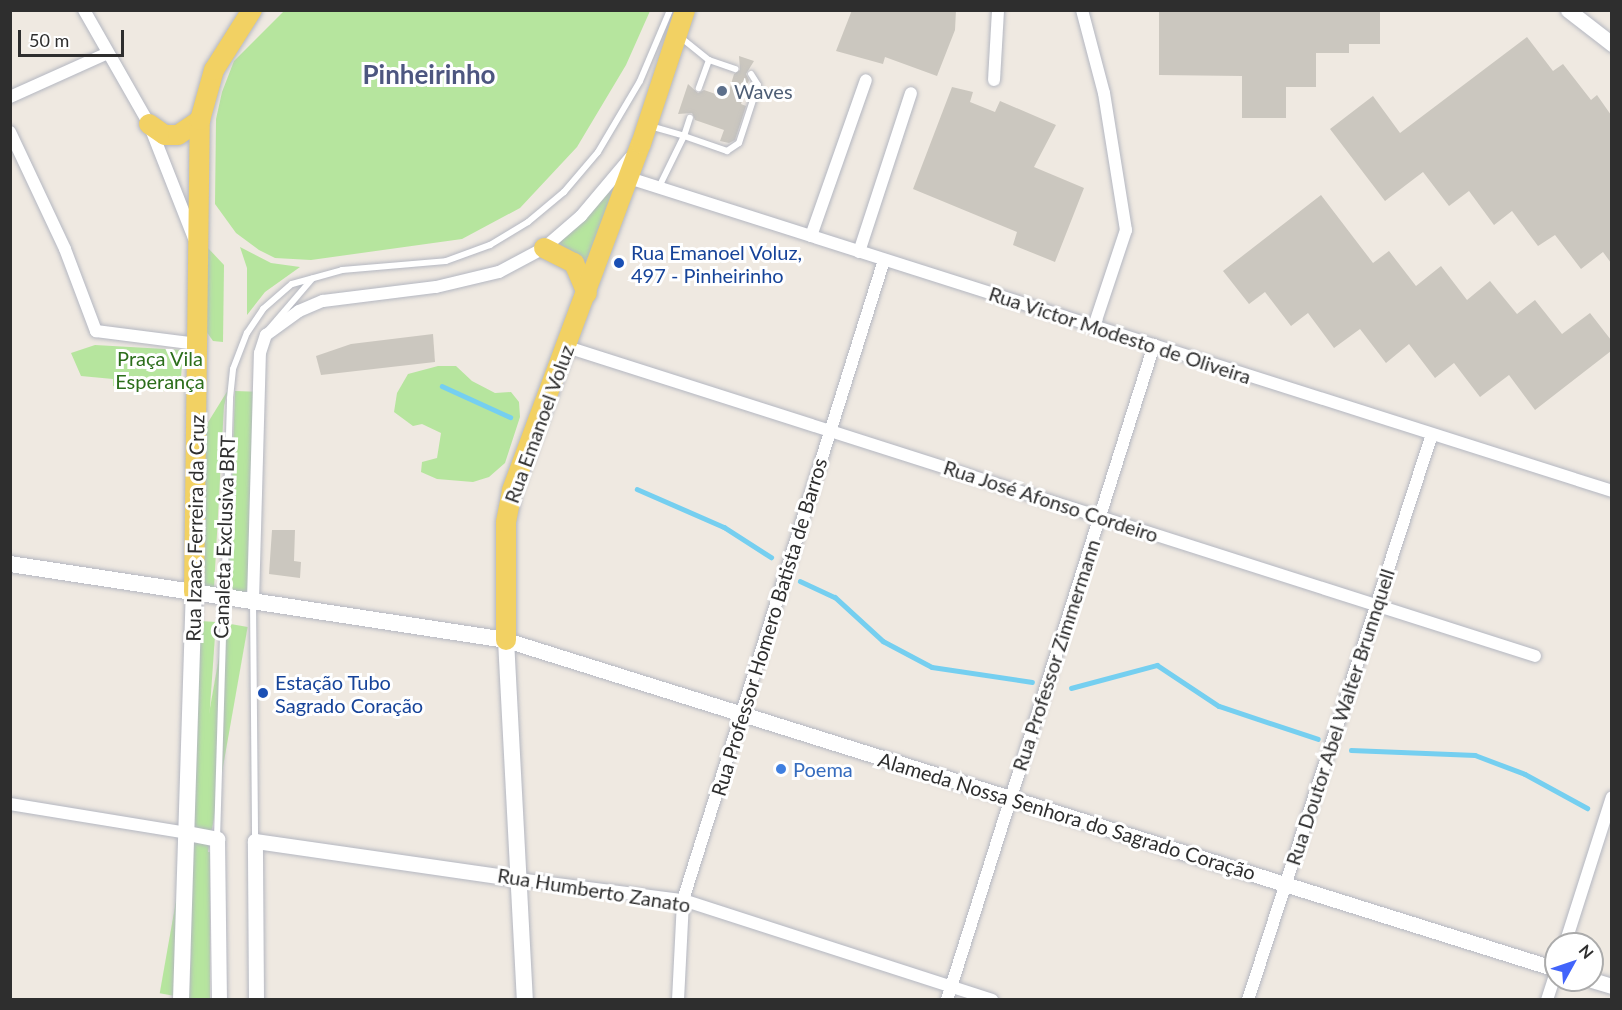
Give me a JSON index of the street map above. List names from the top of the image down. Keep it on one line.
{"streets":{"main road":["Rua Emanoel Voluz","Rua Izaac Ferreira da Cruz","Alameda Nossa Senhora do Sagrado Coração"],"street":["Rua Victor Modesto de Oliveira","Rua José Afonso Cordeiro","Rua Professor Homero Batista de Barros","Rua Professor Zimmermann","Rua Doutor Abel Walter Brunnquell","Rua Humberto Zanato"],"lane":["Canaleta Exclusiva BRT"]},"crossings":[["Rua Victor Modesto de Oliveira","Rua Emanoel Voluz"],["Rua Victor Modesto de Oliveira","Rua Professor Homero Batista de Barros"],["Rua Victor Modesto de Oliveira","Rua Professor Zimmermann"],["Rua Victor Modesto de Oliveira","Rua Doutor Abel Walter Brunnquell"],["Rua Emanoel Voluz","Rua José Afonso Cordeiro"],["Rua Emanoel Voluz","Alameda Nossa Senhora do Sagrado Coração"],["Rua Emanoel Voluz","Rua Humberto Zanato"],["Rua José Afonso Cordeiro","Rua Professor Homero Batista de Barros"],["Rua José Afonso Cordeiro","Rua Professor Zimmermann"],["Rua José Afonso Cordeiro","Rua Doutor Abel Walter Brunnquell"],["Rua Izaac Ferreira da Cruz","Alameda Nossa Senhora do Sagrado Coração"],["Canaleta Exclusiva BRT","Alameda Nossa Senhora do Sagrado Coração"],["Canaleta Exclusiva BRT","Rua Humberto Zanato"],["Rua Professor Homero Batista de Barros","Alameda Nossa Senhora do Sagrado Coração"],["Rua Professor Homero Batista de Barros","Rua Humberto Zanato"],["Rua Professor Zimmermann","Alameda Nossa Senhora do Sagrado Coração"],["Rua Professor Zimmermann","Rua Humberto Zanato"],["Rua Doutor Abel Walter Brunnquell","Alameda Nossa Senhora do Sagrado Coração"]],"districts":["Pinheirinho"],"parks":["Praça Vila Esperança"],"places":["Waves","Rua Emanoel Voluz, 497 - Pinheirinho","Estação Tubo Sagrado Coração","Poema"],"scale_bar":"50 m","north":"top right"}
